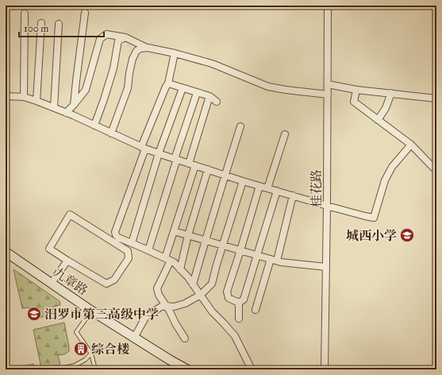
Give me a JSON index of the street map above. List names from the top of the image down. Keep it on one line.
{"streets":{"street":["桂花路","九章路"]},"places":{"school or university":["城西小学","汨罗市第三高级中学"],"building":["综合楼"]},"scale_bar":"100 m"}
